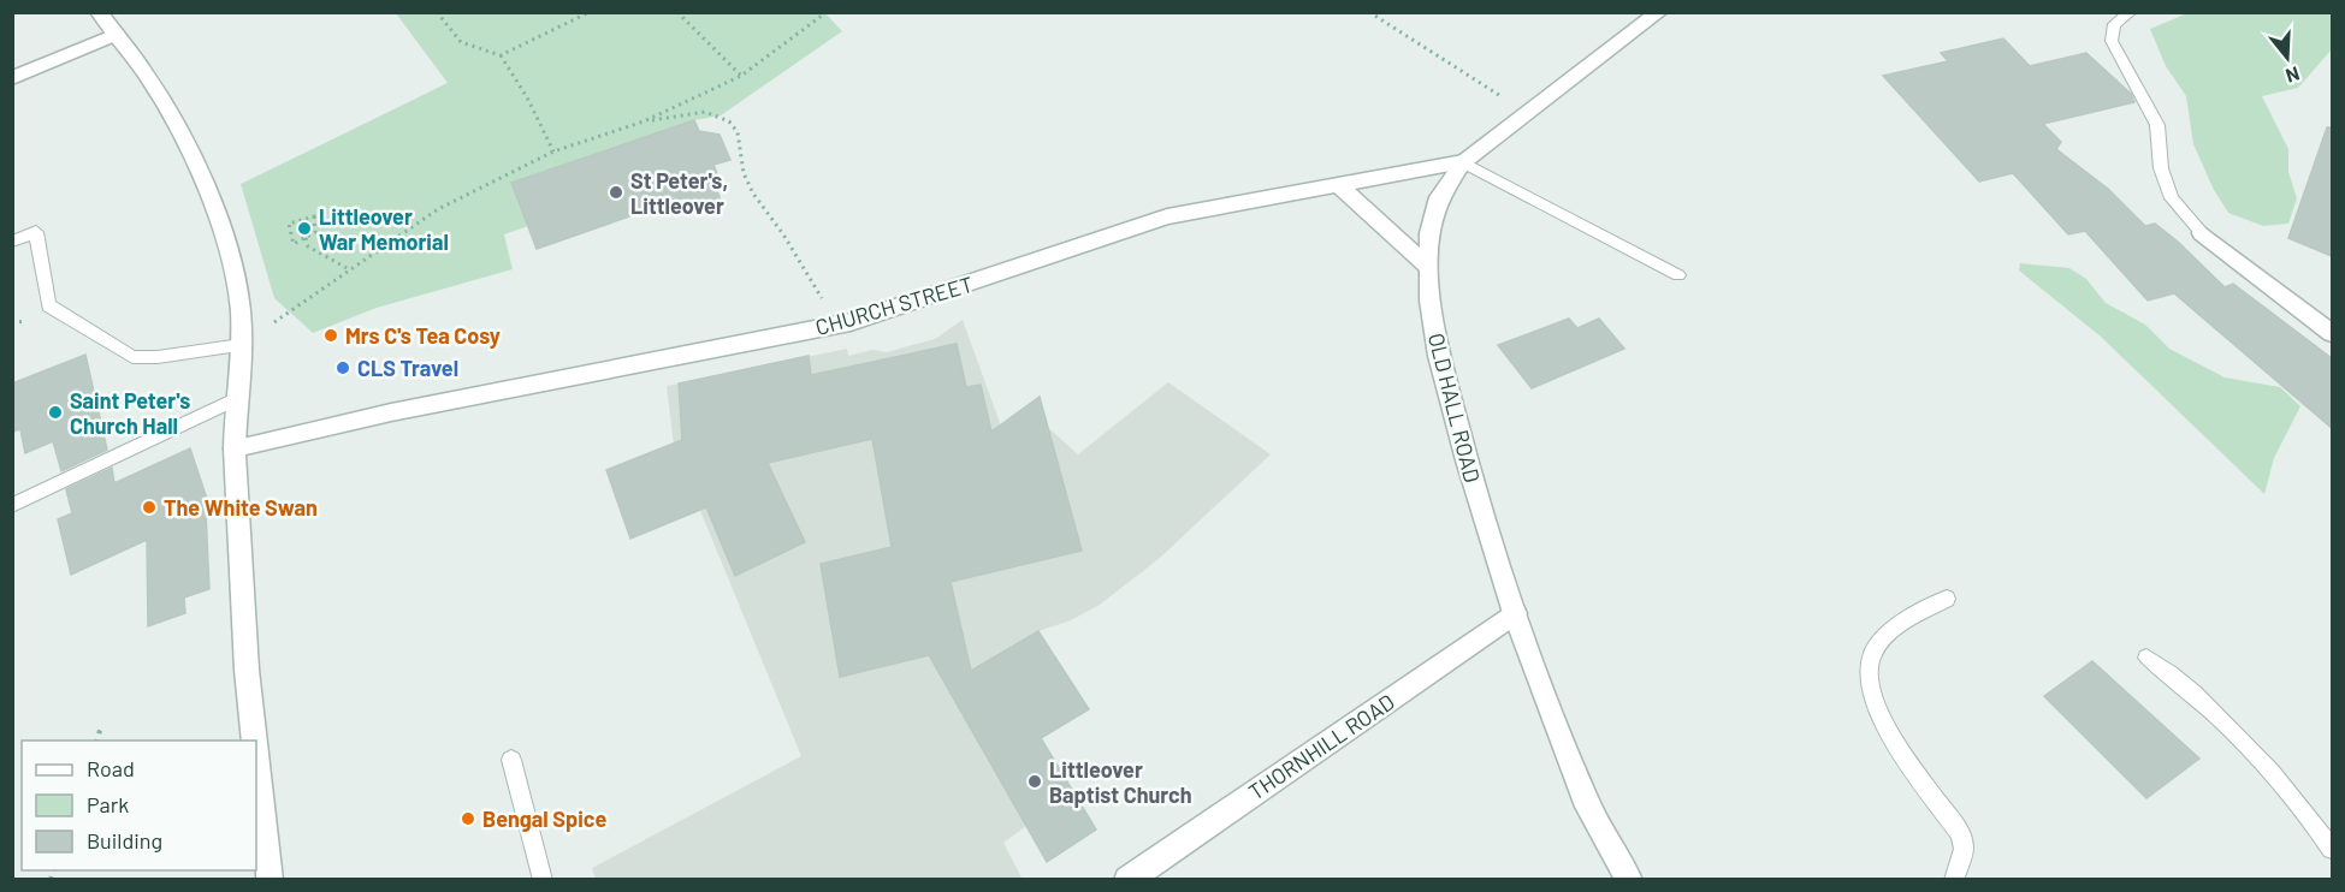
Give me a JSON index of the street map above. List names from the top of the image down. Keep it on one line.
{"streets":{"street":["CHURCH STREET","OLD HALL ROAD","THORNHILL ROAD"]},"crossings":[["CHURCH STREET","OLD HALL ROAD"],["OLD HALL ROAD","THORNHILL ROAD"]],"places":["St Peter's, Littleover","Littleover War Memorial","Mrs C's Tea Cosy","CLS Travel","Saint Peter's Church Hall","The White Swan","Littleover Baptist Church","Bengal Spice"],"legend":["Road","Park","Building"],"north":"bottom"}
